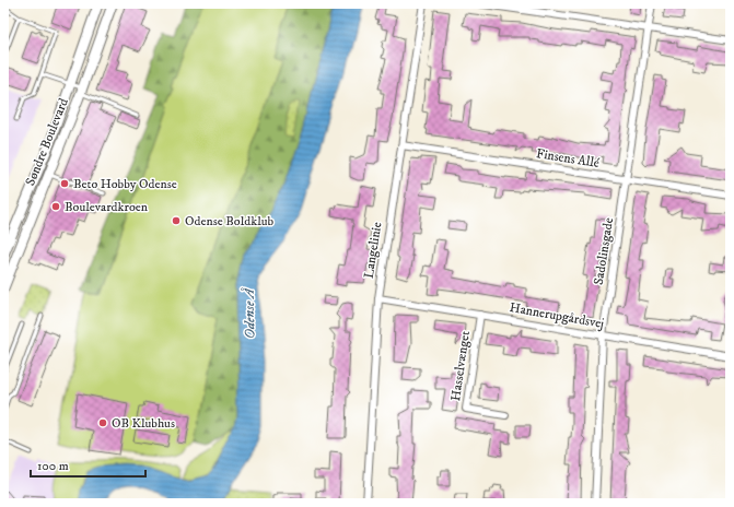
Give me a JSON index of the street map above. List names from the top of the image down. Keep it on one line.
{"streets":{"street":["Søndre Boulevard","Finsens Allé","Langelinie","Sadolinsgade","Hannerupgårdsvej","Hasselvænget"]},"crossings":[["Finsens Allé","Langelinie"],["Finsens Allé","Sadolinsgade"],["Langelinie","Hannerupgårdsvej"],["Sadolinsgade","Hannerupgårdsvej"],["Hannerupgårdsvej","Hasselvænget"]],"water":["Odense Å"],"places":["Beto Hobby Odense","Boulevardkroen","Odense Boldklub","OB Klubhus"],"scale_bar":"100 m"}
